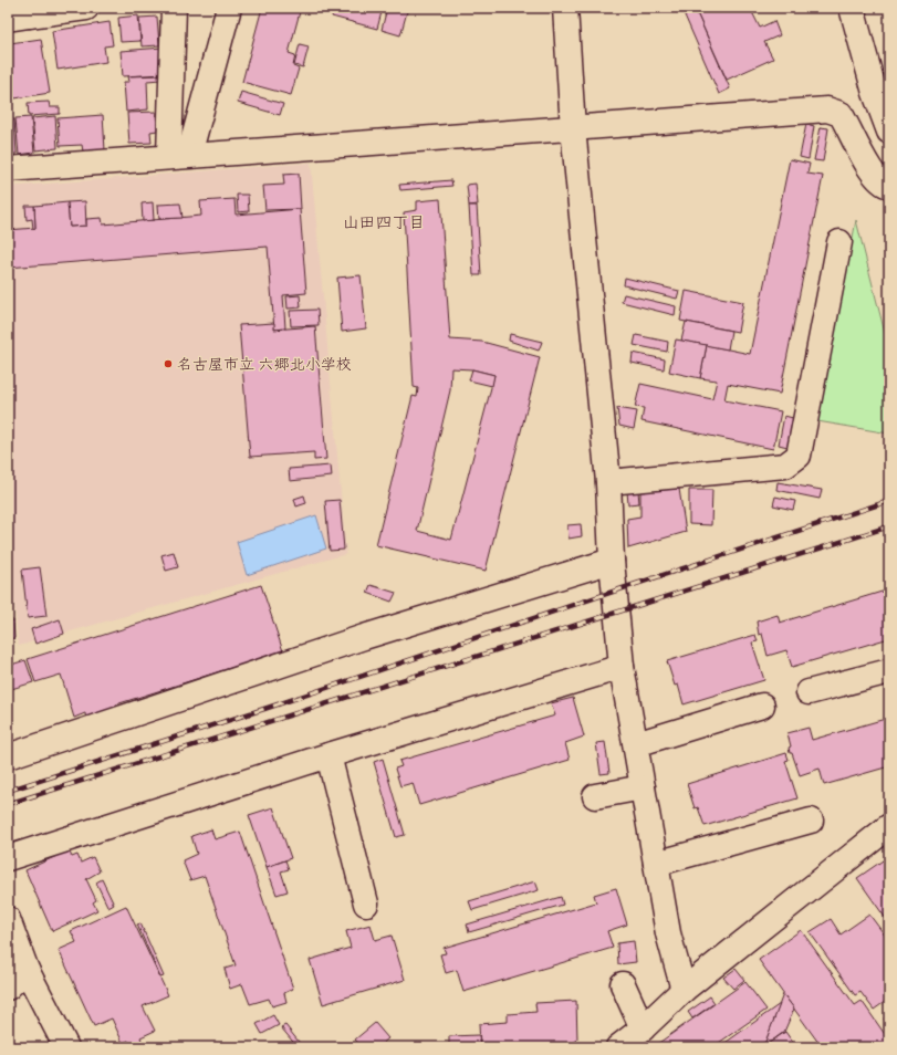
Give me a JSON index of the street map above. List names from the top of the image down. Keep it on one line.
{"districts":["山田四丁目"],"places":["名古屋市立 六郷北小学校"]}
